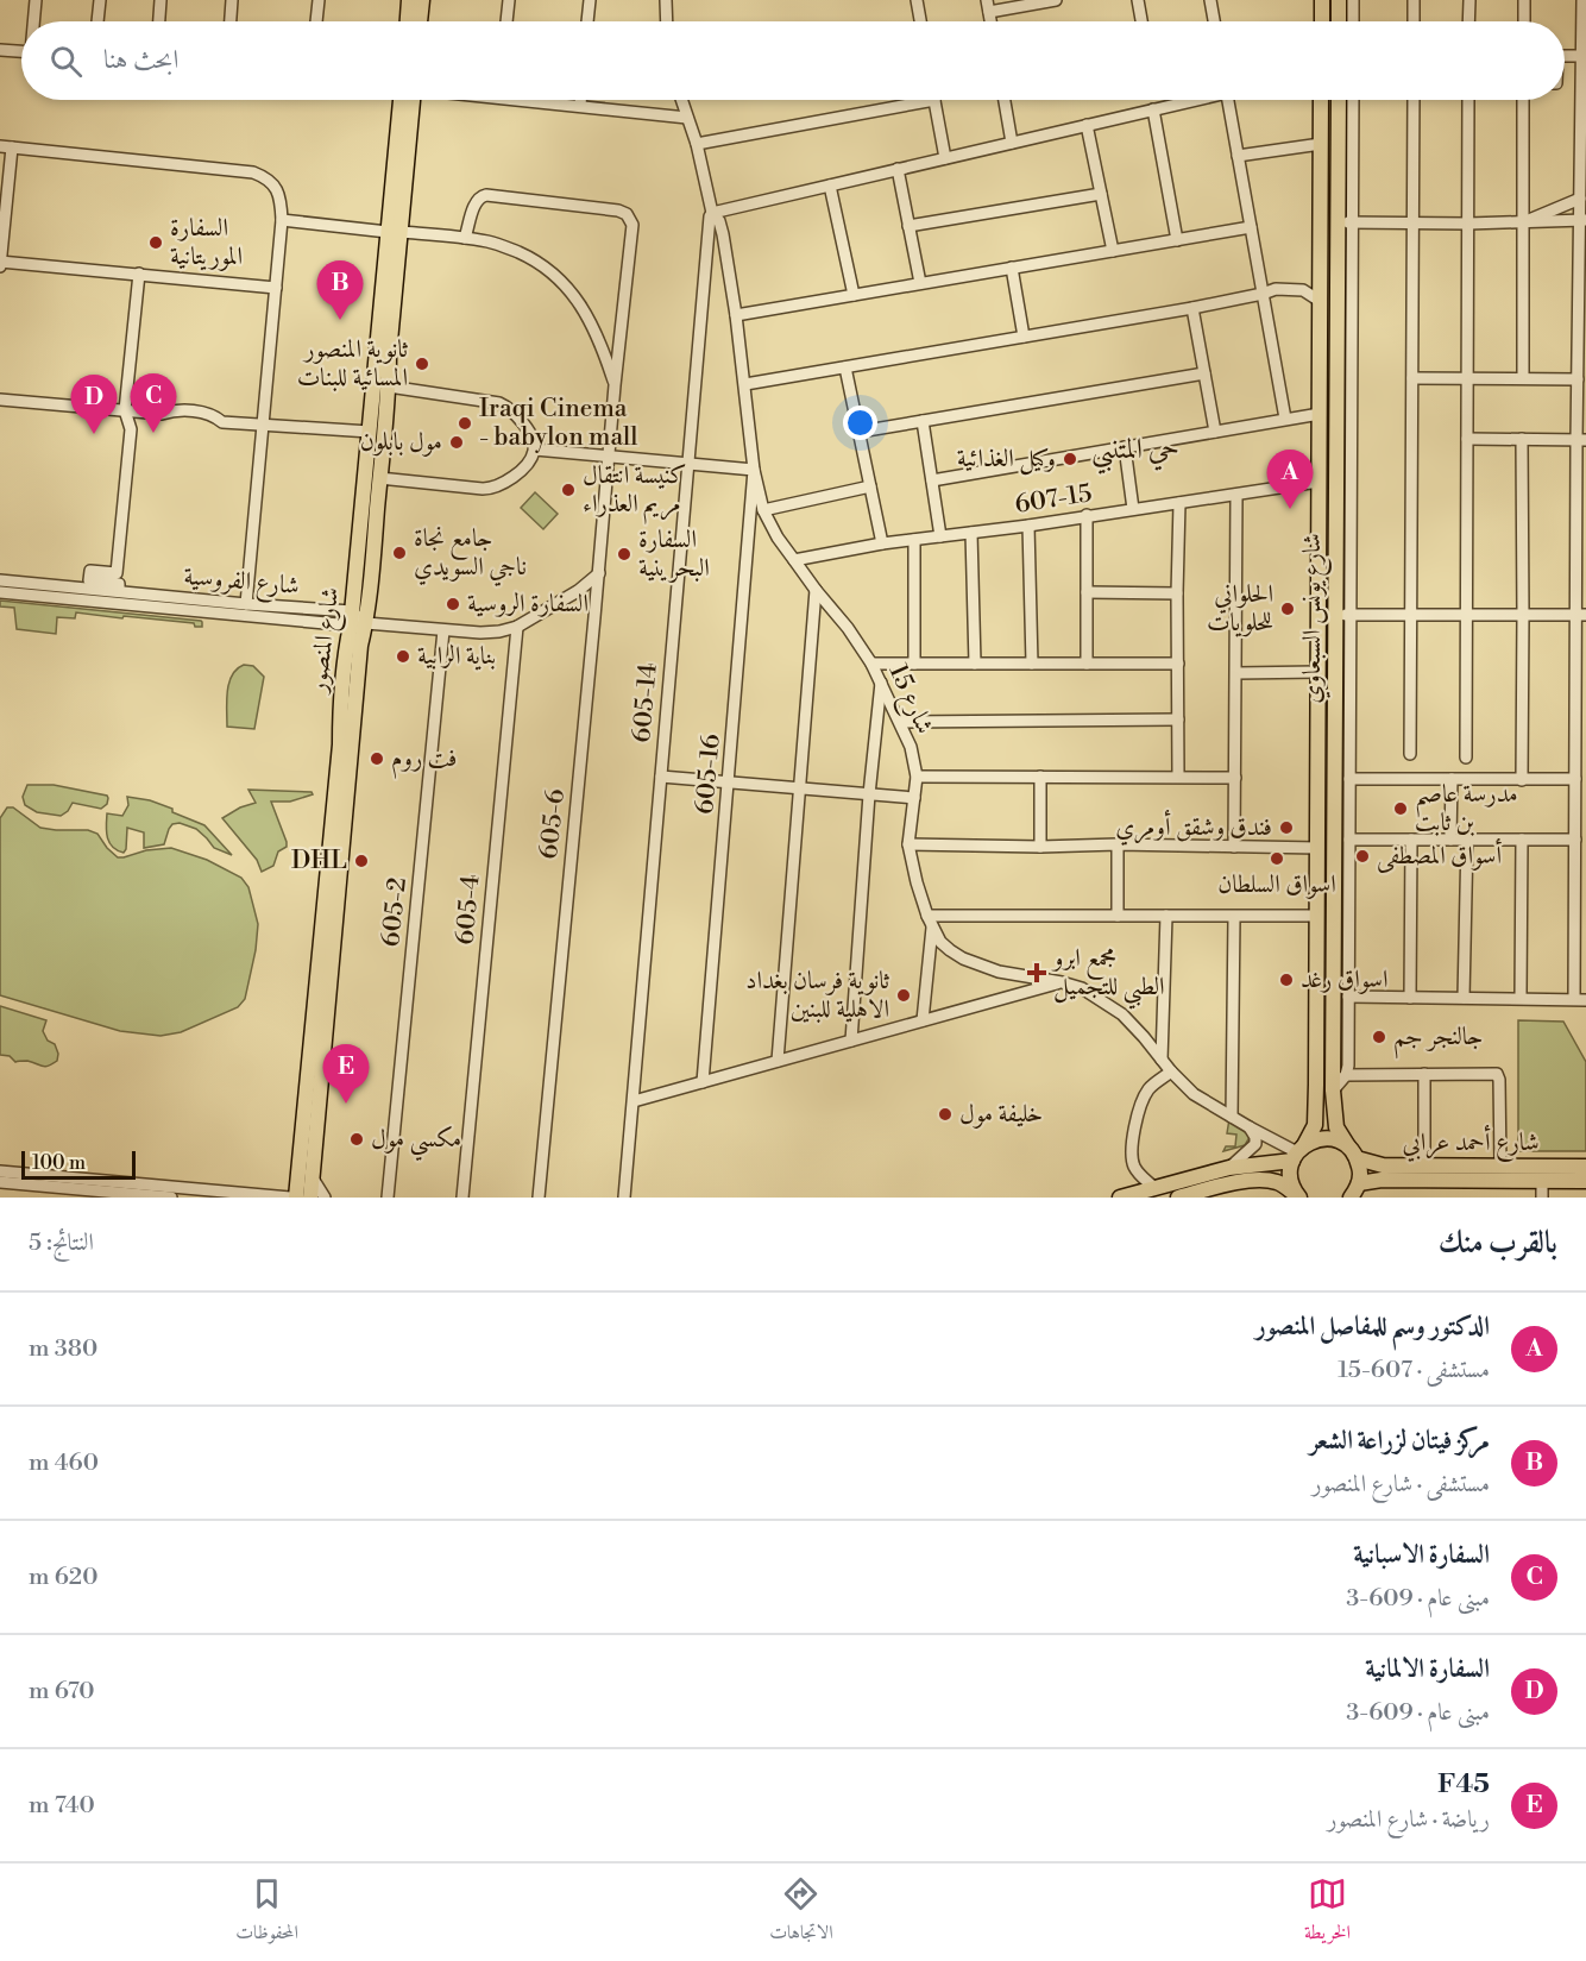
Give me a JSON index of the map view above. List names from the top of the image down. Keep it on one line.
{"streets":{"main road":["شارع يونس السبعاوي","شارع المنصور","شارع أحمد عرابي"],"street":["607-15","شارع الفروسية","شارع 15","605-14","605-16","605-6","605-4","605-2"]},"crossings":[["607-15","شارع يونس السبعاوي"],["607-15","شارع 15"],["شارع الفروسية","شارع المنصور"],["شارع يونس السبعاوي","شارع 15"],["شارع يونس السبعاوي","شارع أحمد عرابي"],["شارع 15","605-14"],["شارع 15","605-16"]],"districts":["حي المتنبي"],"places":{"other":["السفارة الموريتانية","ثانوية المنصور المسائية للبنات","Iraqi Cinema - babylon mall","مول بابلون","وكيل الغذائية","كنيسة انتقال مريم العذراء","جامع نجاة ناجي السويدي","السفارة البحرينية","السفارة الروسية","الحلواني للحلويات","بناية الرابية","فت روم","مدرسة عاصم بن ثابت","فندق وشقق أومري","أسواق المصطفى","اسواق السلطان","DHL","اسواق رغد","ثانوية فرسان بغداد الاهلية للبنين","جالنجر جم","خليفة مول","مكسي مول"],"health":["مجمع ابرو الطبي للتجميل"]},"scale_bar":"100 m","page":{"search":"ابحث هنا","pins":["B","C","D","A","E"],"scale":"100 m","heading":["بالقرب منك","النتائج: 5"],"list":[{"mark":"A","name":"الدكتور وسم للمفاصل المنصور","note":"مستشفى · 607-15","value":"380 m"},{"mark":"B","name":"مركز فيتان لزراعة الشعر","note":"مستشفى · شارع المنصور","value":"460 m"},{"mark":"C","name":"السفارة الاسبانية","note":"مبنى عام · 609-3","value":"620 m"},{"mark":"D","name":"السفارة الالمانية","note":"مبنى عام · 609-3","value":"670 m"},{"mark":"E","name":"F45","note":"رياضة · شارع المنصور","value":"740 m"}],"nav":["الخريطة","الاتجاهات","المحفوظات"]}}
